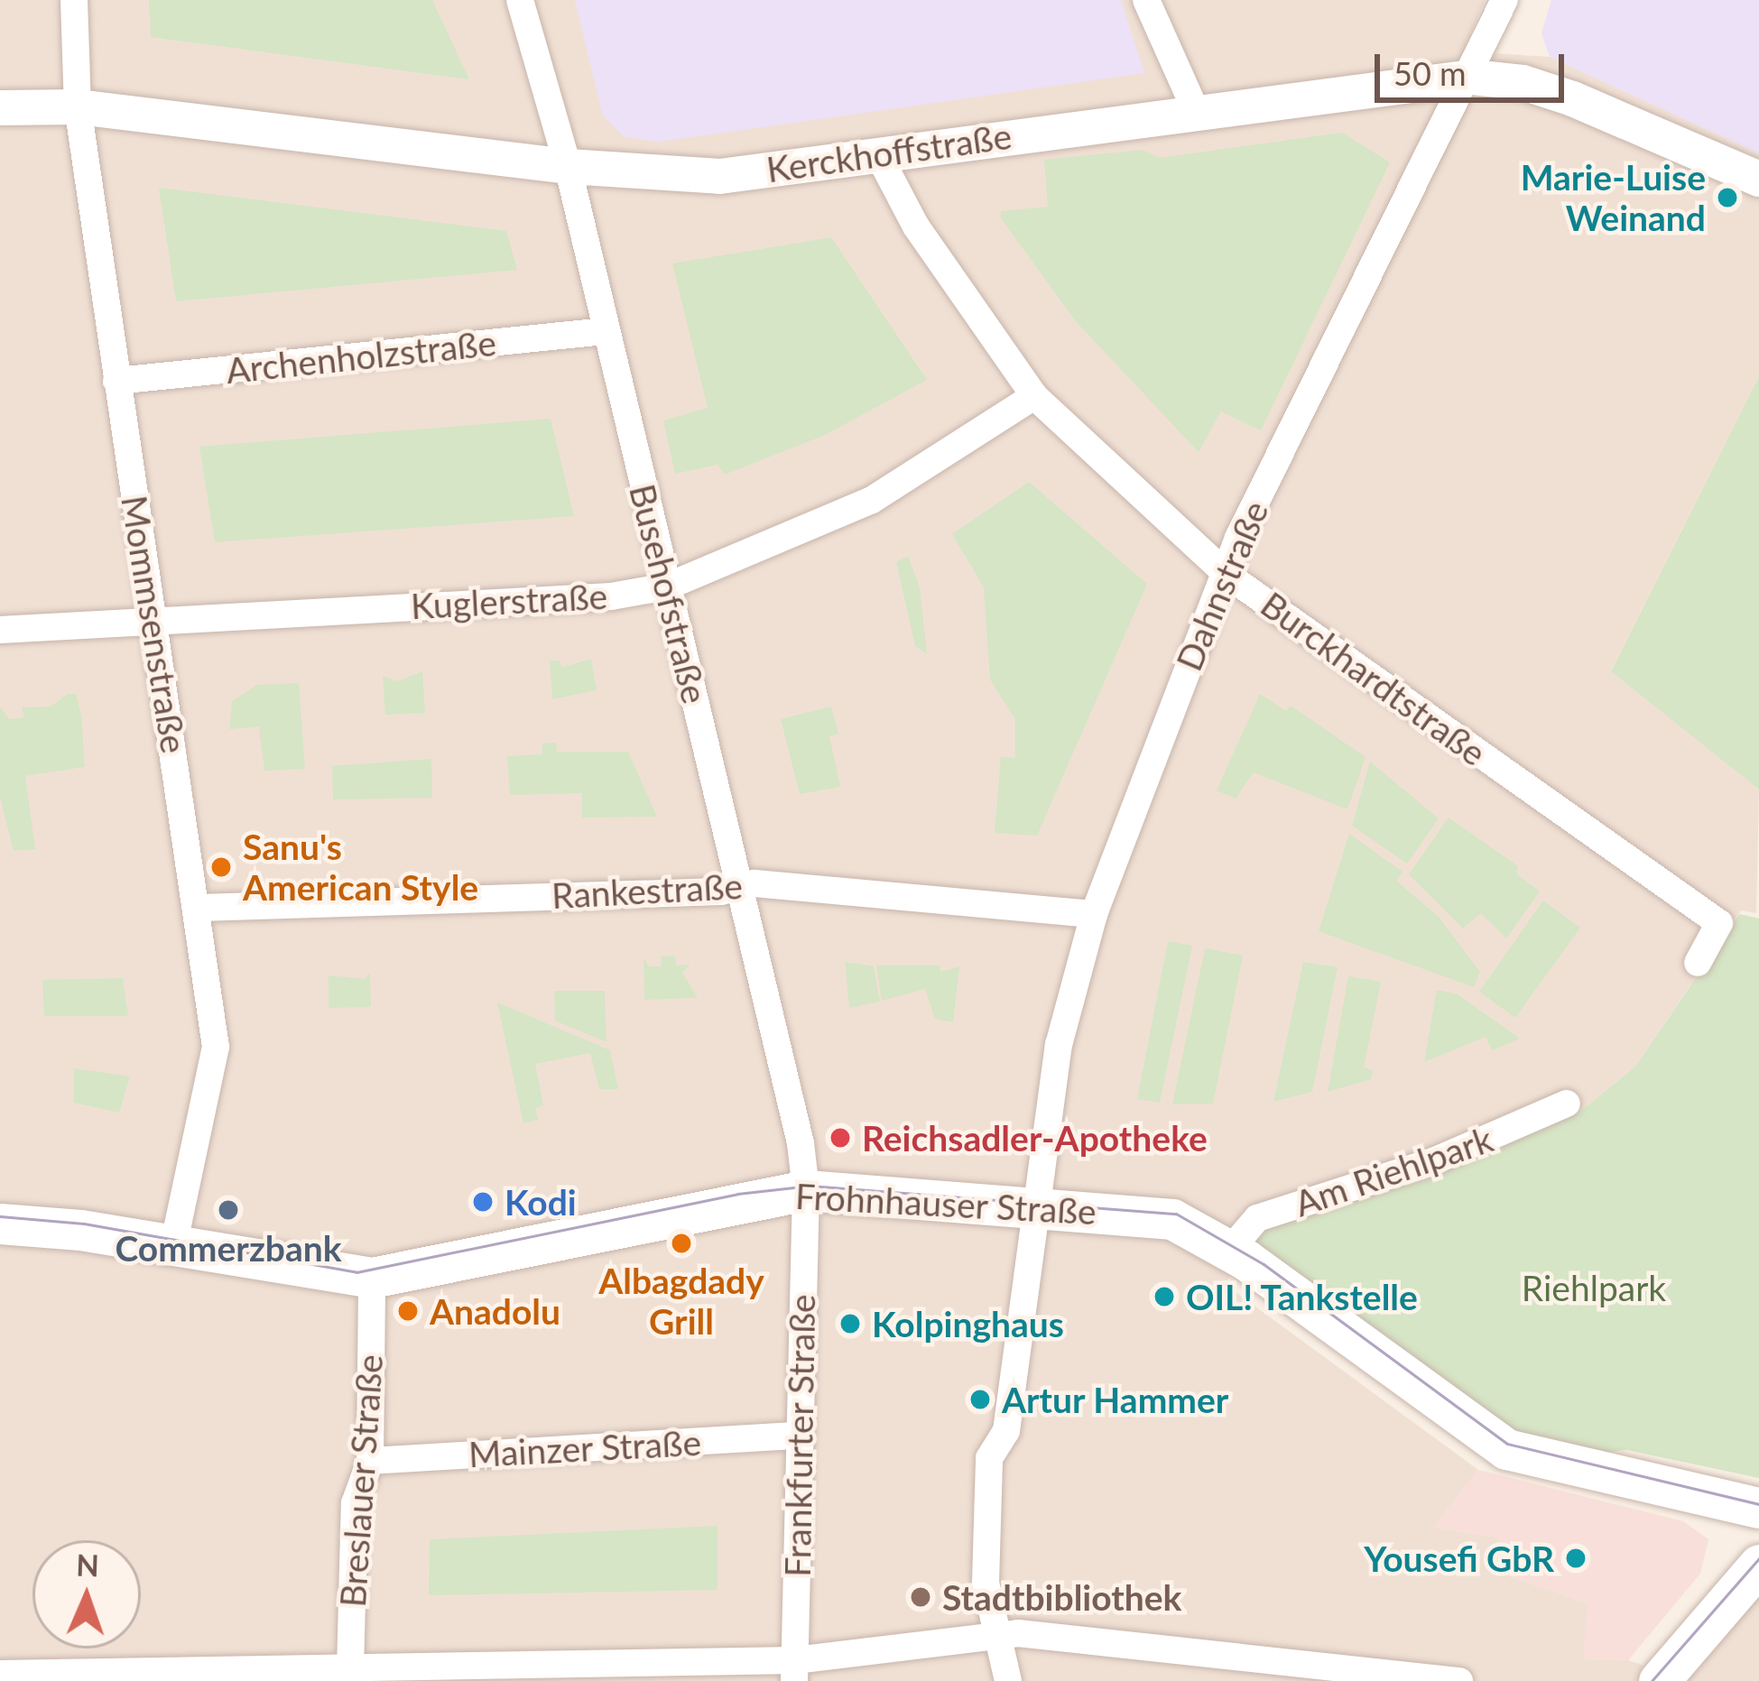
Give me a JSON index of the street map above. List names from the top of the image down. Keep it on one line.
{"streets":{"main road":["Frohnhauser Straße"],"street":["Kerckhoffstraße","Archenholzstraße","Dahnstraße","Busehofstraße","Kuglerstraße","Mommsenstraße","Burckhardtstraße","Rankestraße","Am Riehlpark","Frankfurter Straße","Mainzer Straße","Breslauer Straße"]},"crossings":[["Kerckhoffstraße","Dahnstraße"],["Kerckhoffstraße","Busehofstraße"],["Kerckhoffstraße","Mommsenstraße"],["Kerckhoffstraße","Burckhardtstraße"],["Archenholzstraße","Busehofstraße"],["Archenholzstraße","Mommsenstraße"],["Dahnstraße","Burckhardtstraße"],["Dahnstraße","Rankestraße"],["Dahnstraße","Frohnhauser Straße"],["Busehofstraße","Kuglerstraße"],["Busehofstraße","Rankestraße"],["Busehofstraße","Frohnhauser Straße"],["Busehofstraße","Frankfurter Straße"],["Kuglerstraße","Mommsenstraße"],["Kuglerstraße","Burckhardtstraße"],["Mommsenstraße","Rankestraße"],["Mommsenstraße","Frohnhauser Straße"],["Am Riehlpark","Frohnhauser Straße"],["Frohnhauser Straße","Frankfurter Straße"],["Frohnhauser Straße","Breslauer Straße"],["Frankfurter Straße","Mainzer Straße"],["Mainzer Straße","Breslauer Straße"]],"parks":["Riehlpark"],"places":["Marie-Luise Weinand","Sanu's American Style","Reichsadler-Apotheke","Kodi","Commerzbank","Albagdady Grill","OIL! Tankstelle","Anadolu","Kolpinghaus","Artur Hammer","Yousefi GbR","Stadtbibliothek"],"scale_bar":"50 m","north":"top"}
